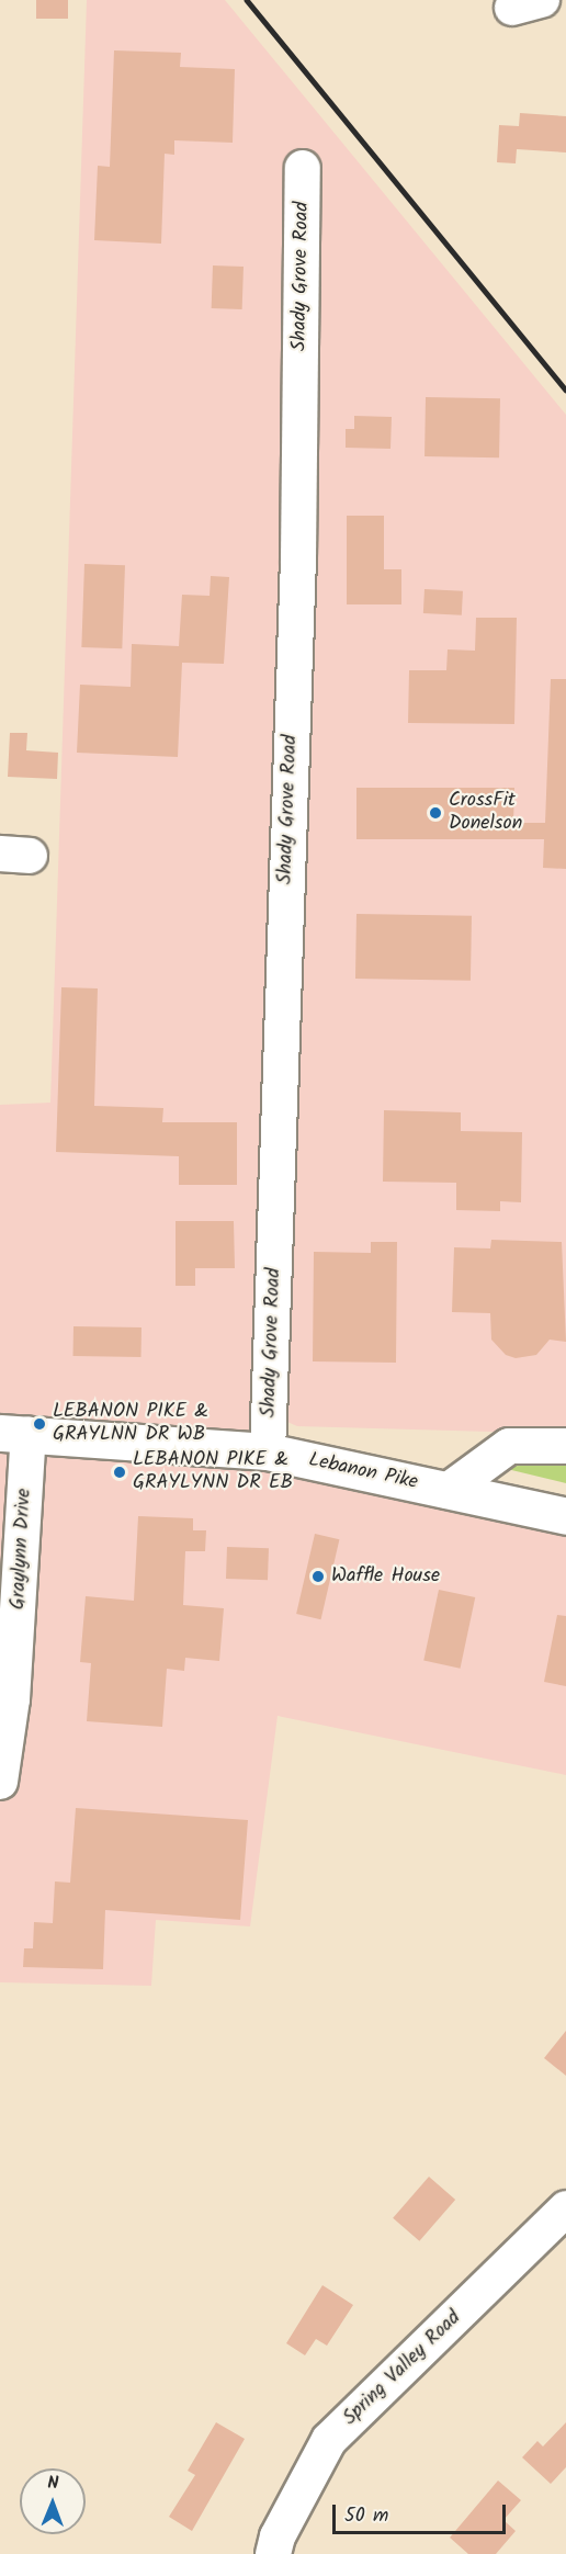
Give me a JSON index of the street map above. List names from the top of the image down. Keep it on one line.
{"streets":{"main road":["Lebanon Pike"],"street":["Shady Grove Road","Graylynn Drive","Spring Valley Road"]},"crossings":[["Shady Grove Road","Lebanon Pike"],["Lebanon Pike","Graylynn Drive"]],"places":["CrossFit Donelson","LEBANON PIKE & GRAYLNN DR WB","LEBANON PIKE & GRAYLYNN DR EB","Waffle House"],"scale_bar":"50 m","north":"top"}
